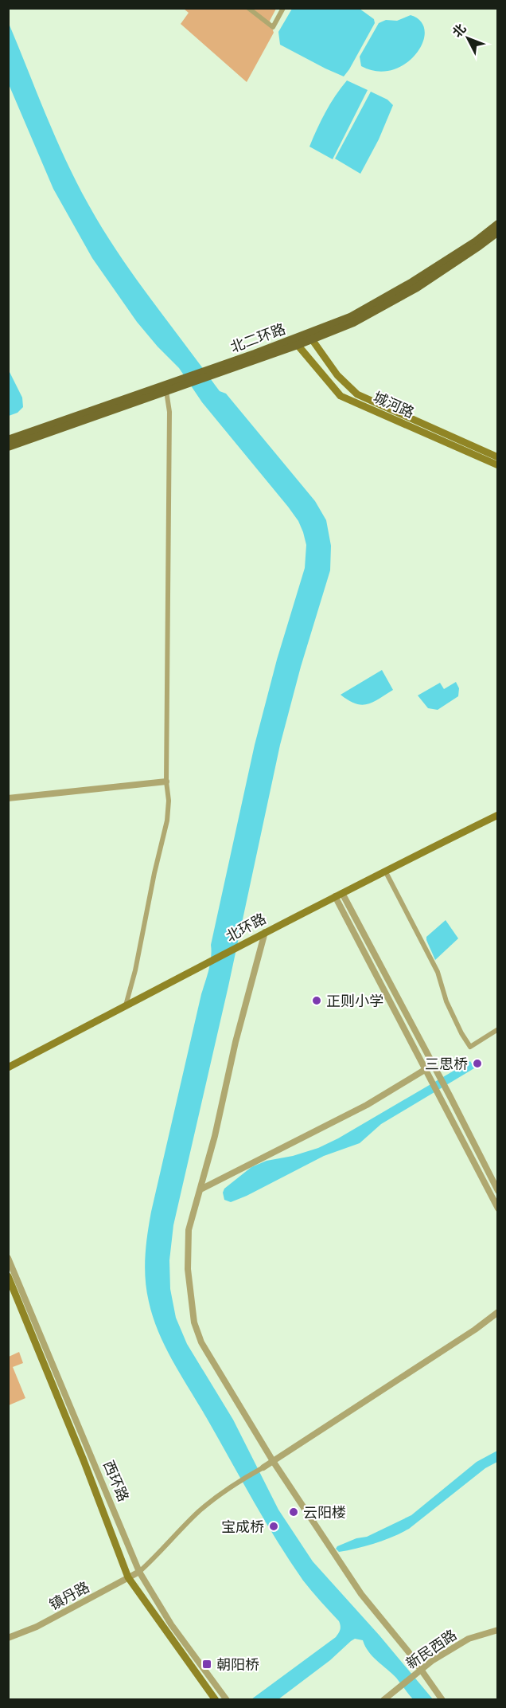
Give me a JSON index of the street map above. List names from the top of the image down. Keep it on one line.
{"streets":{"main road":["北二环路","城河路","北环路","西环路"],"street":["镇丹路","新民西路"]},"crossings":[["北二环路","城河路"],["西环路","镇丹路"]],"places":{"other":["正则小学","三思桥","云阳楼","宝成桥"],"transit":["朝阳桥"]},"north":"top left"}
